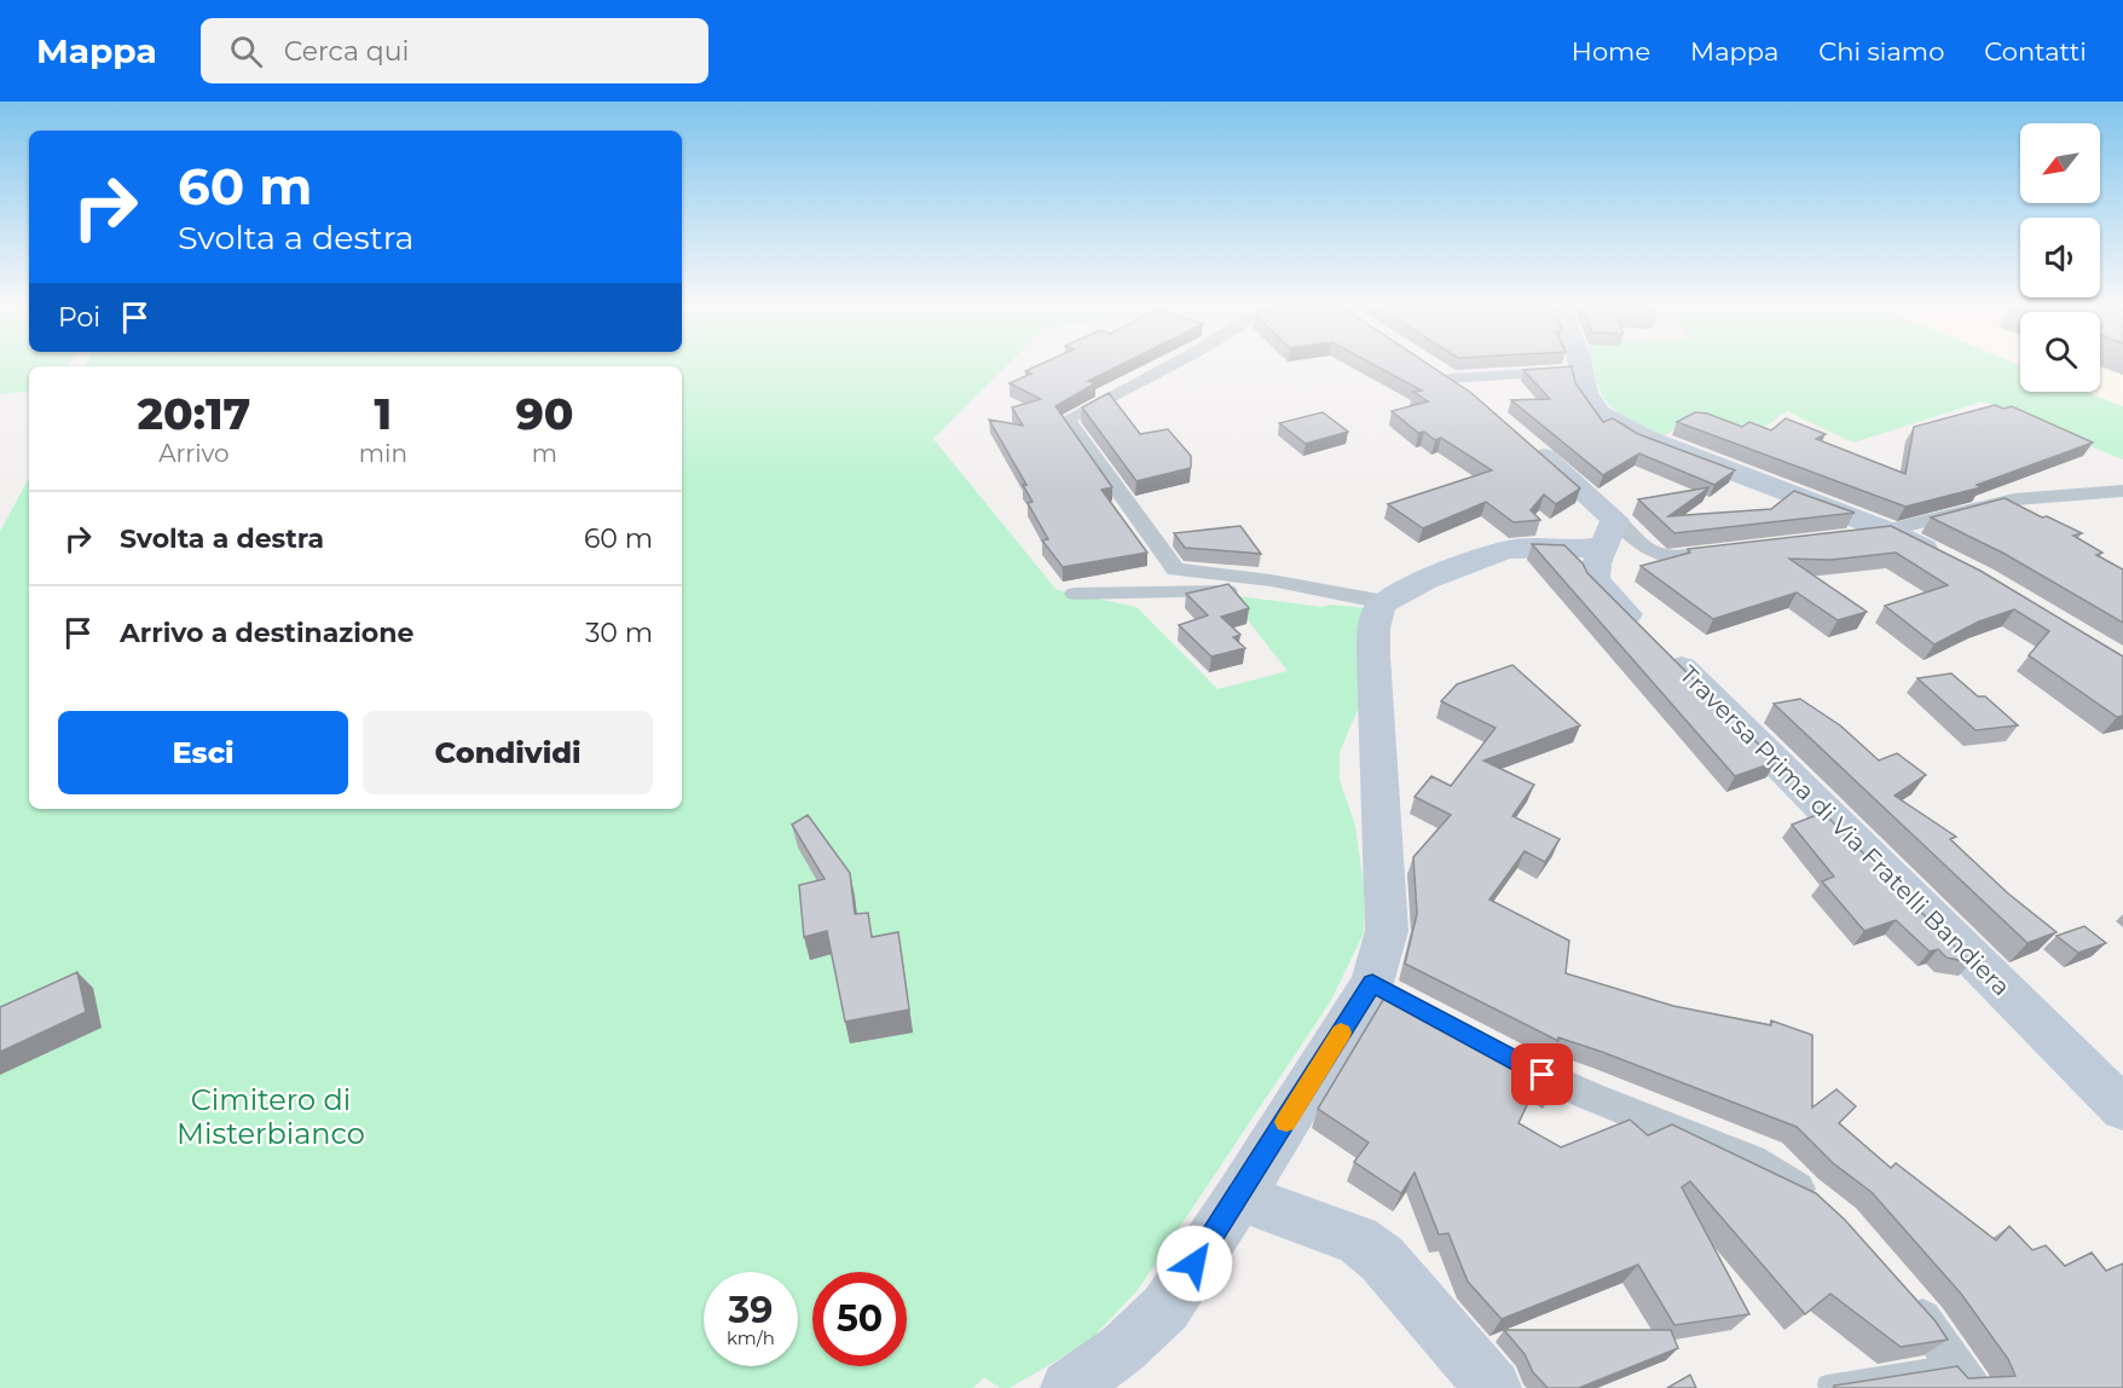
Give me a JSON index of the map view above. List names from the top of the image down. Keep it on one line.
{"streets":{"main road":["Traversa Prima di Via Fratelli Bandiera"]},"parks":["Cimitero di Misterbianco"],"north":"bottom left","page":{"header":"Mappa","search":"Cerca qui","nav":["Home","Mappa","Chi siamo","Contatti"],"turn":["60 m","Svolta a destra"],"then":"Poi","eta":["20:17","Arrivo","1","min","90","m"],"list":[{"name":"Svolta a destra","value":"60 m"},{"name":"Arrivo a destinazione","value":"30 m"}],"buttons":["Esci","Condividi"],"speed":"39 km/h","limit":"50"}}
